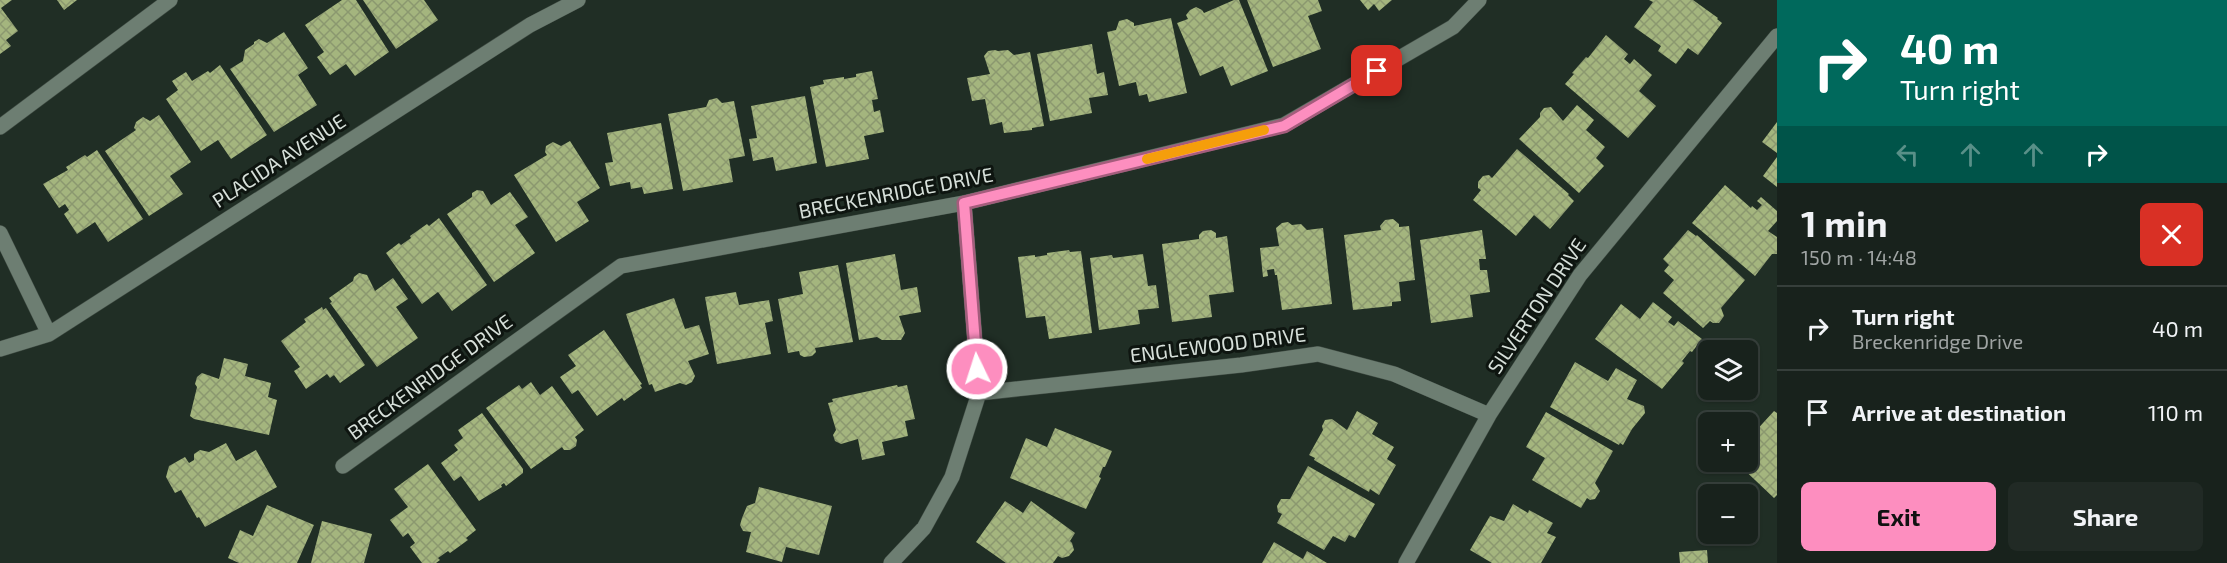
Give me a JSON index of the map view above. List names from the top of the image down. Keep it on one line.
{"streets":{"street":["PLACIDA AVENUE","BRECKENRIDGE DRIVE","SILVERTON DRIVE","ENGLEWOOD DRIVE"]},"crossings":[["SILVERTON DRIVE","ENGLEWOOD DRIVE"]],"page":{"turn":["40 m","Turn right"],"heading":["1 min","150 m · 14:48"],"list":[{"name":"Turn right","note":"Breckenridge Drive","value":"40 m"},{"name":"Arrive at destination","value":"110 m"}],"map_buttons":["+","−"],"buttons":["Exit","Share"]}}
